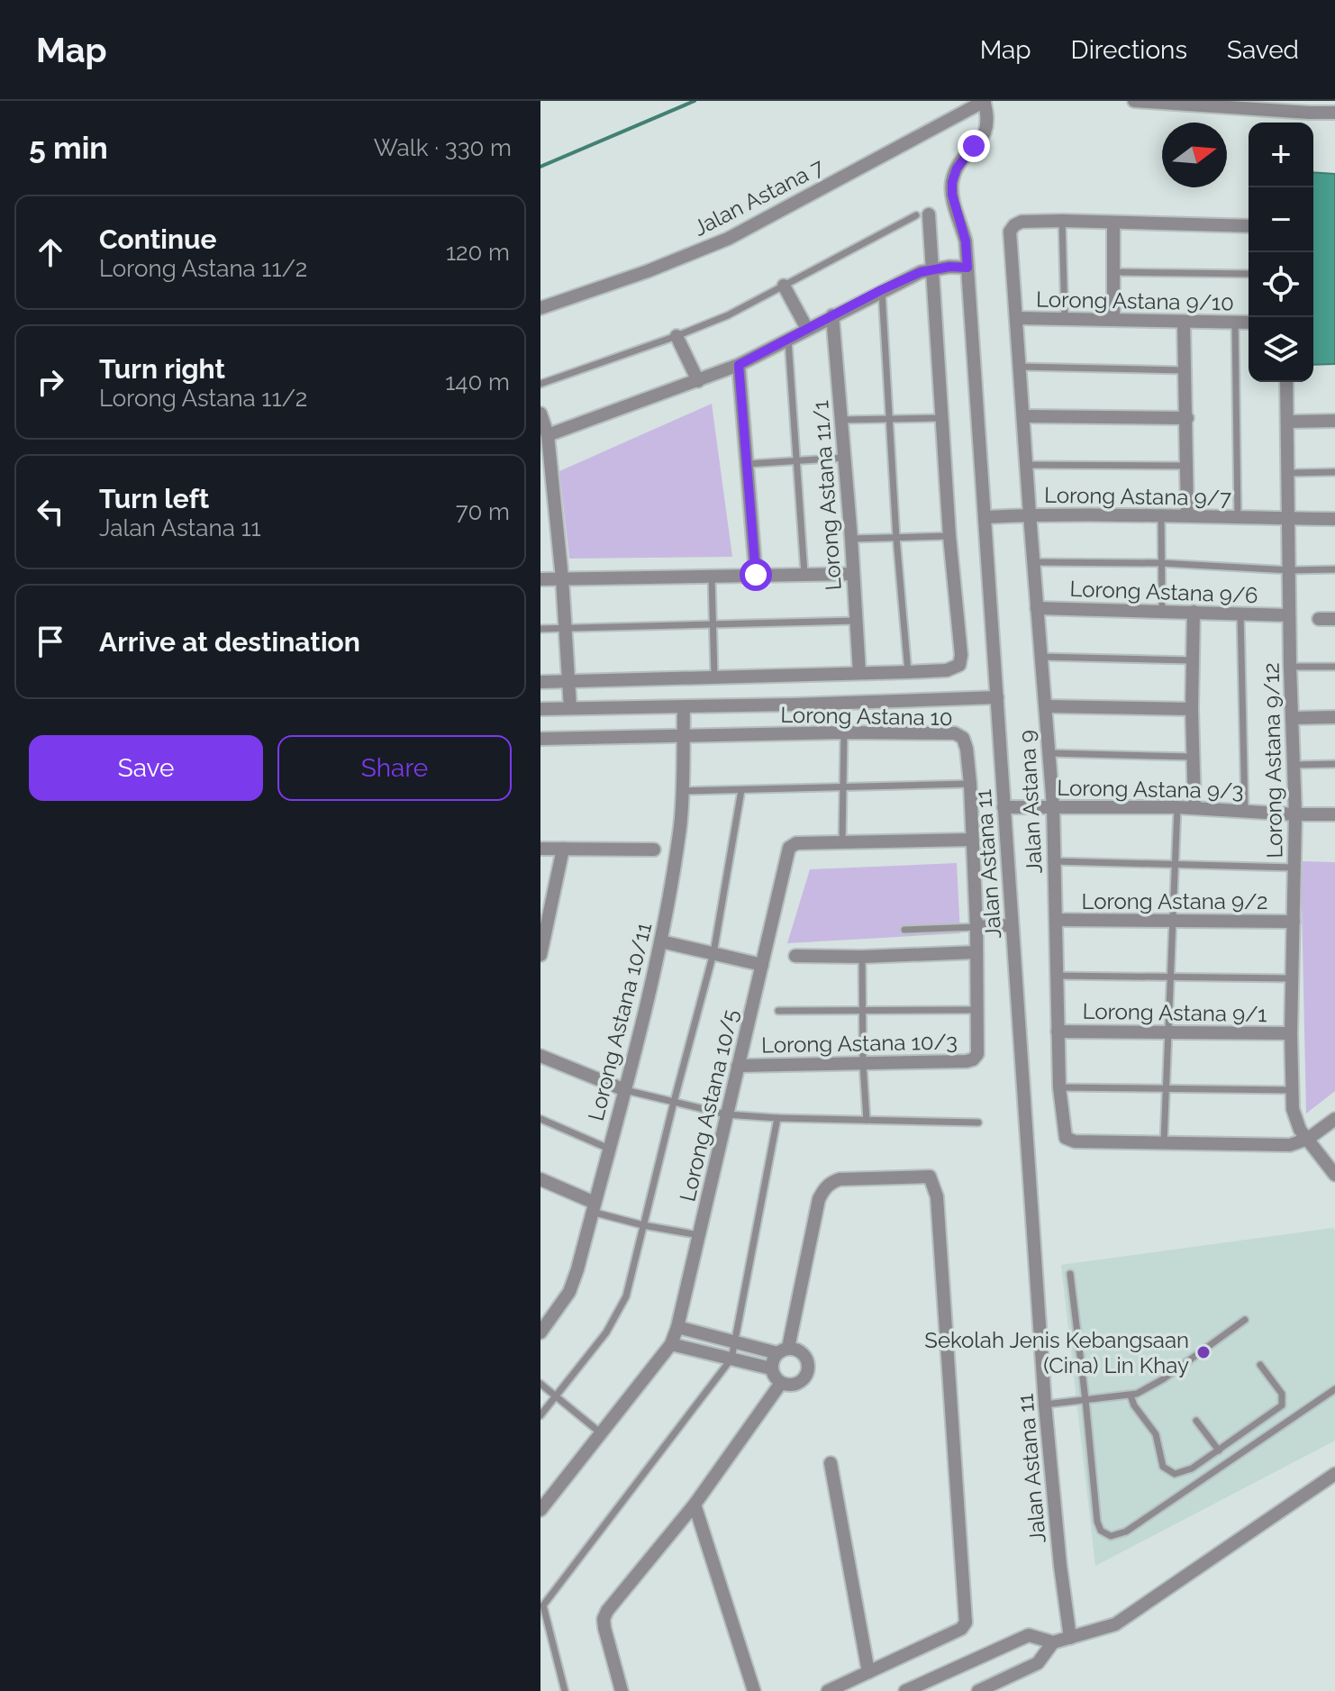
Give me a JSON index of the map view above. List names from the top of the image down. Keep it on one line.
{"streets":{"street":["Jalan Astana 7","Lorong Astana 9/10","Lorong Astana 11/1","Lorong Astana 9/7","Lorong Astana 9/6","Lorong Astana 10","Lorong Astana 9/12","Lorong Astana 9/3","Jalan Astana 9","Jalan Astana 11","Lorong Astana 9/2","Lorong Astana 9/1","Lorong Astana 10/11","Lorong Astana 10/3","Lorong Astana 10/5"]},"crossings":[["Jalan Astana 7","Jalan Astana 11"],["Lorong Astana 9/10","Jalan Astana 9"],["Lorong Astana 9/7","Lorong Astana 9/12"],["Lorong Astana 9/7","Jalan Astana 9"],["Lorong Astana 9/7","Jalan Astana 11"],["Lorong Astana 9/6","Lorong Astana 9/12"],["Lorong Astana 9/6","Jalan Astana 9"],["Lorong Astana 10","Lorong Astana 10/11"],["Lorong Astana 10","Lorong Astana 10/3"],["Lorong Astana 10","Lorong Astana 10/5"],["Lorong Astana 9/12","Lorong Astana 9/3"],["Lorong Astana 9/12","Jalan Astana 9"],["Lorong Astana 9/12","Lorong Astana 9/2"],["Lorong Astana 9/12","Lorong Astana 9/1"],["Lorong Astana 9/3","Jalan Astana 9"],["Lorong Astana 9/3","Jalan Astana 11"],["Jalan Astana 9","Lorong Astana 9/2"],["Jalan Astana 9","Lorong Astana 9/1"],["Lorong Astana 10/3","Lorong Astana 10/5"]],"places":["Sekolah Jenis Kebangsaan (Cina) Lin Khay"],"north":"right","page":{"header":"Map","nav":["Map","Directions","Saved"],"heading":["5 min","Walk · 330 m"],"map_buttons":["+","−"],"list":[["Continue","Lorong Astana 11/2","120 m"],["Turn right","Lorong Astana 11/2","140 m"],["Turn left","Jalan Astana 11","70 m"],"Arrive at destination"],"buttons":["Save","Share"]}}
